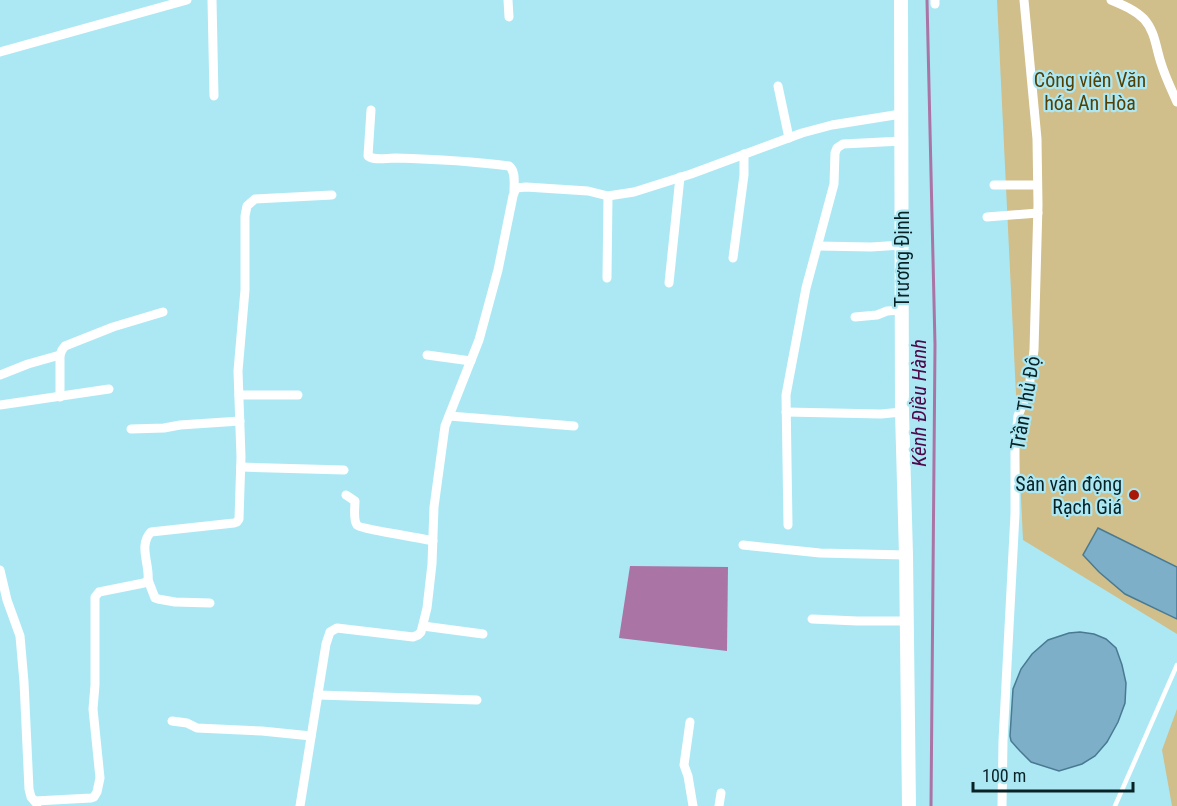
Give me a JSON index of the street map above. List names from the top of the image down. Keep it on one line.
{"streets":{"street":["Trương Định","Trần Thủ Độ"]},"water":["Kênh Điều Hành"],"parks":["Công viên Văn hóa An Hòa"],"places":["Sân vận động Rạch Giá"],"scale_bar":"100 m"}
